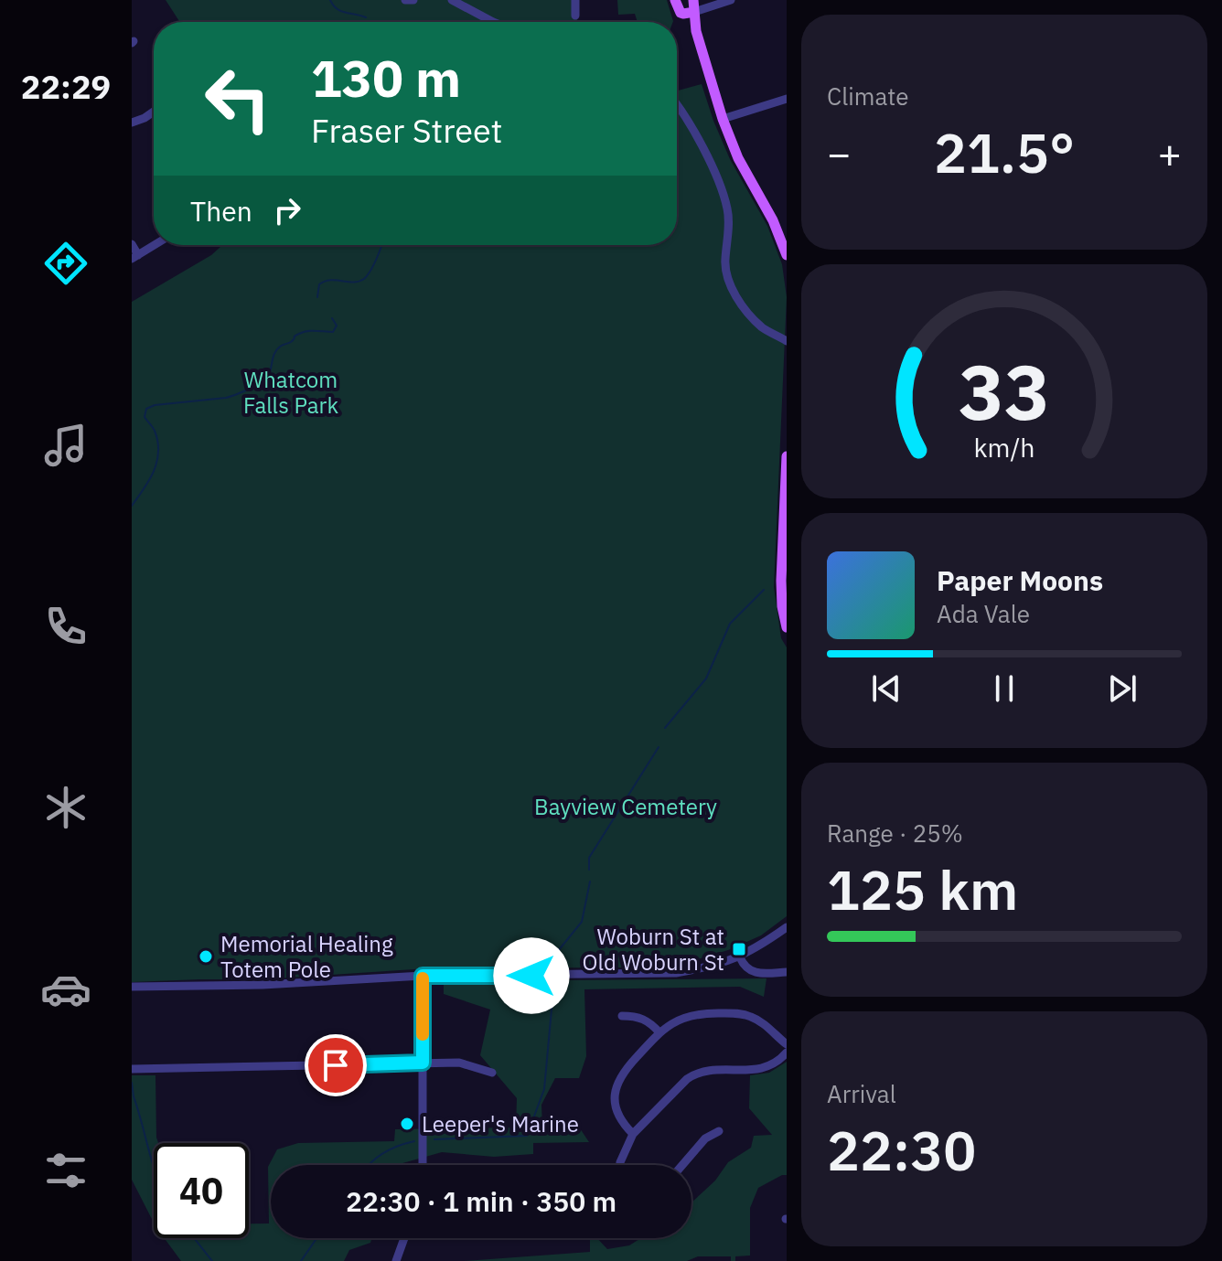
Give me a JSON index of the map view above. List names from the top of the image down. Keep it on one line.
{"parks":["Whatcom Falls Park","Bayview Cemetery"],"places":{"transit":["Woburn St at Old Woburn St"],"other":["Memorial Healing Totem Pole","Leeper's Marine"]},"page":{"tabs":"22:29","tile":["Climate",["Range · 25%","125 km"],["Arrival","22:30"]],"turn":["130 m","Fraser Street"],"heat":["−","21.5°","+"],"then":"Then","song":["Paper Moons","Ada Vale"],"limit":"40","trip":"22:30 · 1 min · 350 m","gauge":["33","km/h"]}}
